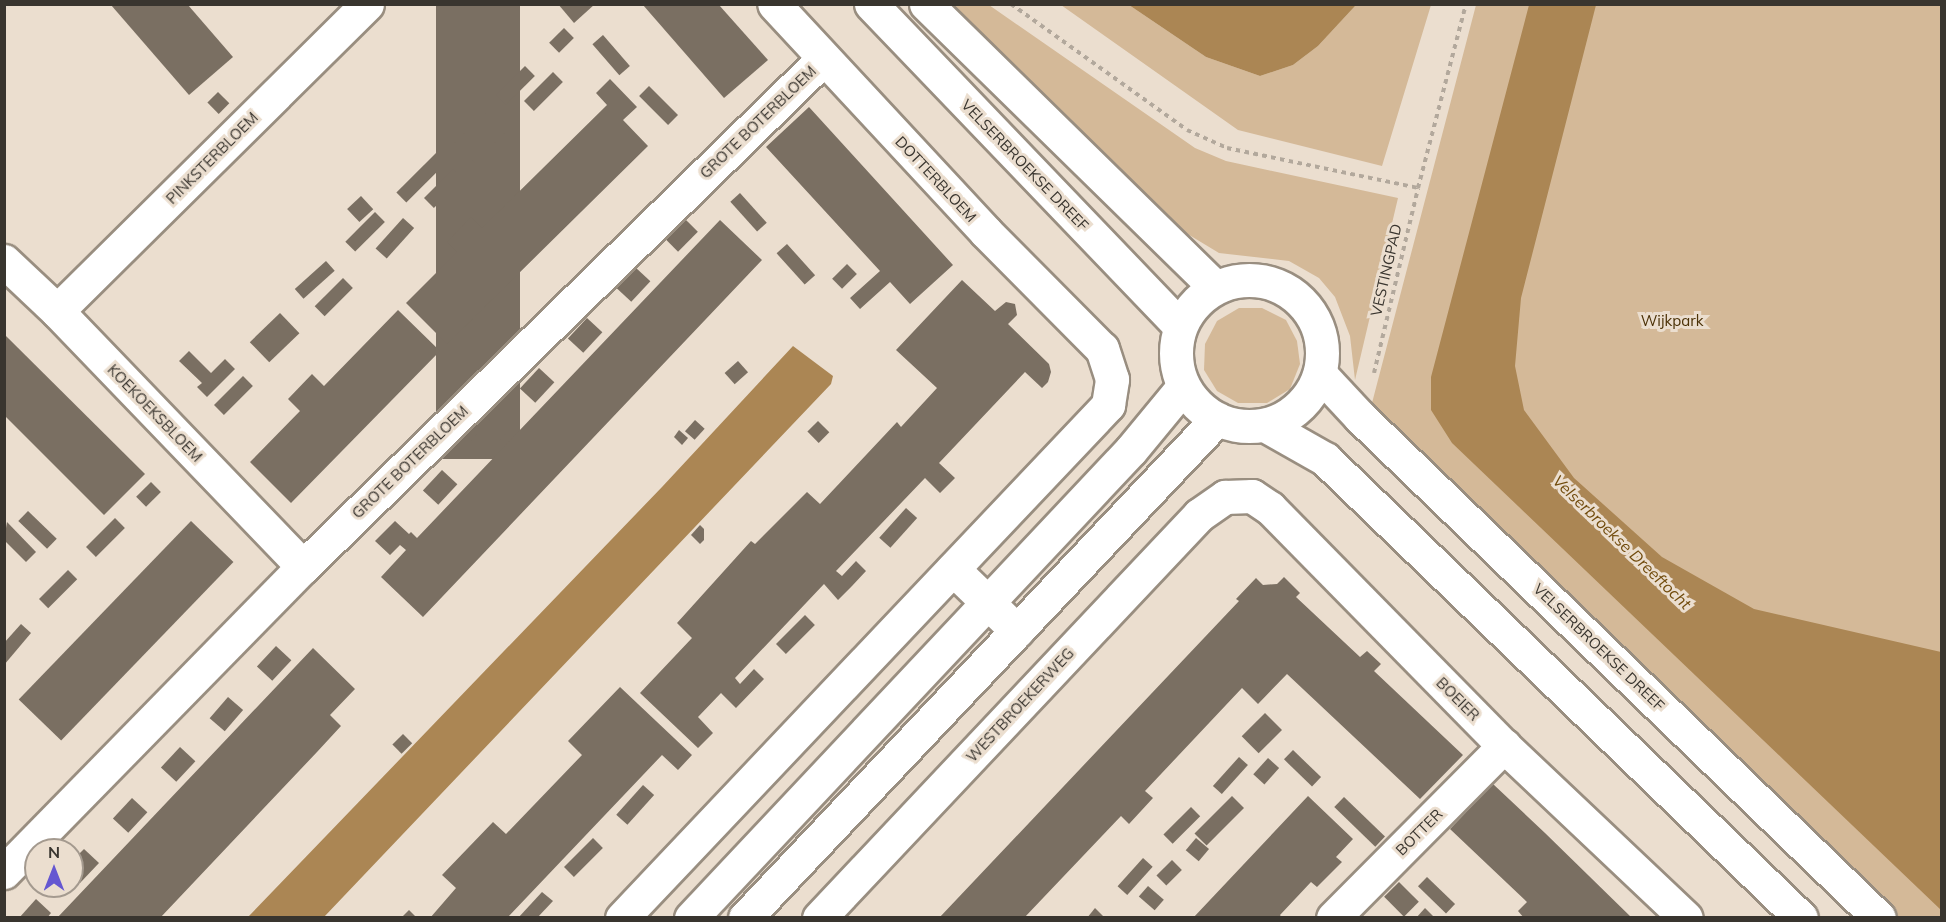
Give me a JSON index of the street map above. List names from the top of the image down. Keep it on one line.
{"streets":{"street":["GROTE BOTERBLOEM","PINKSTERBLOEM","VELSERBROEKSE DREEF","DOTTERBLOEM","KOEKOEKSBLOEM","BOEIER","WESTBROEKERWEG","BOTTER"],"path":["VESTINGPAD"]},"crossings":[["GROTE BOTERBLOEM","DOTTERBLOEM"],["GROTE BOTERBLOEM","KOEKOEKSBLOEM"],["PINKSTERBLOEM","KOEKOEKSBLOEM"],["VELSERBROEKSE DREEF","VESTINGPAD"],["BOEIER","WESTBROEKERWEG"],["BOEIER","BOTTER"]],"water":["Velserbroekse Dreeftocht"],"parks":["Wijkpark"],"north":"top"}
